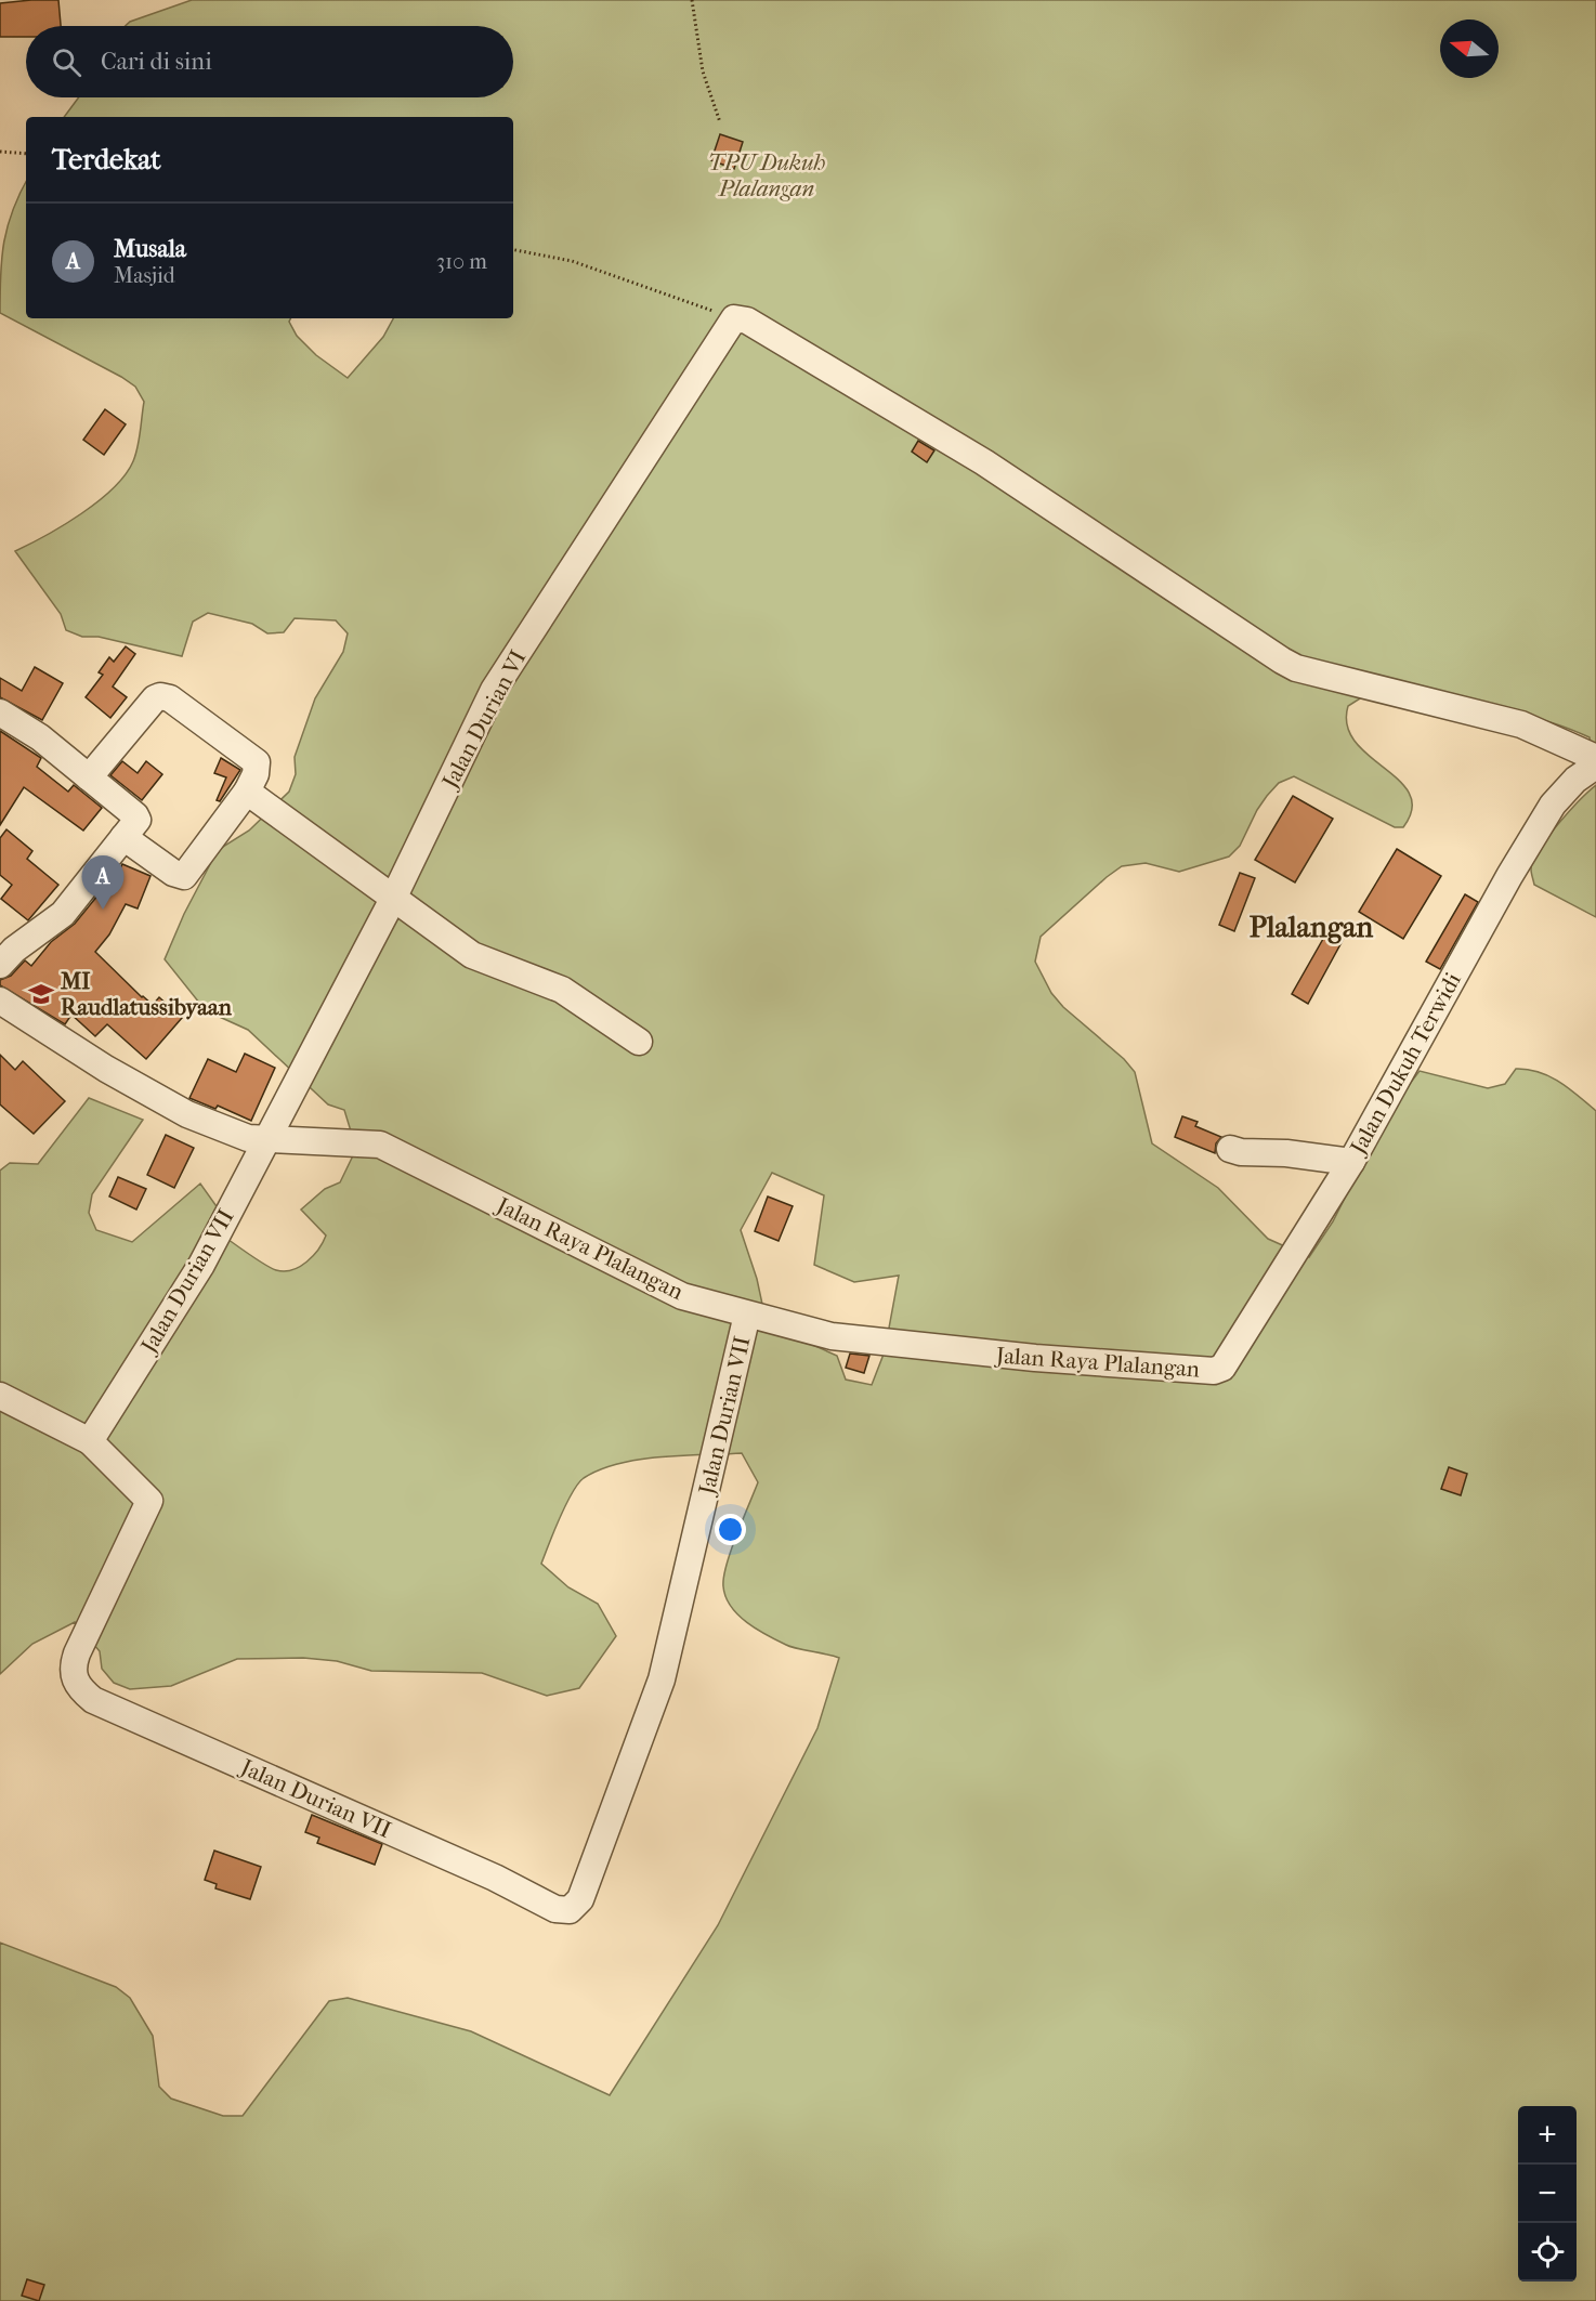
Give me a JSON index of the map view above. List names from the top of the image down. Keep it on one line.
{"streets":{"street":["Jalan Durian VI","Jalan Dukuh Terwidi","Jalan Raya Plalangan","Jalan Durian VII"]},"crossings":[["Jalan Durian VI","Jalan Raya Plalangan"],["Jalan Durian VI","Jalan Durian VII"],["Jalan Dukuh Terwidi","Jalan Raya Plalangan"],["Jalan Raya Plalangan","Jalan Durian VII"]],"districts":["Plalangan"],"parks":["TPU Dukuh Plalangan"],"places":{"school or university":["MI Raudlatussibyaan"]},"north":"left","page":{"search":"Cari di sini","heading":"Terdekat","list":[{"mark":"A","name":"Musala","note":"Masjid","value":"310 m"}],"pins":"A","map_buttons":["+","−"]}}
